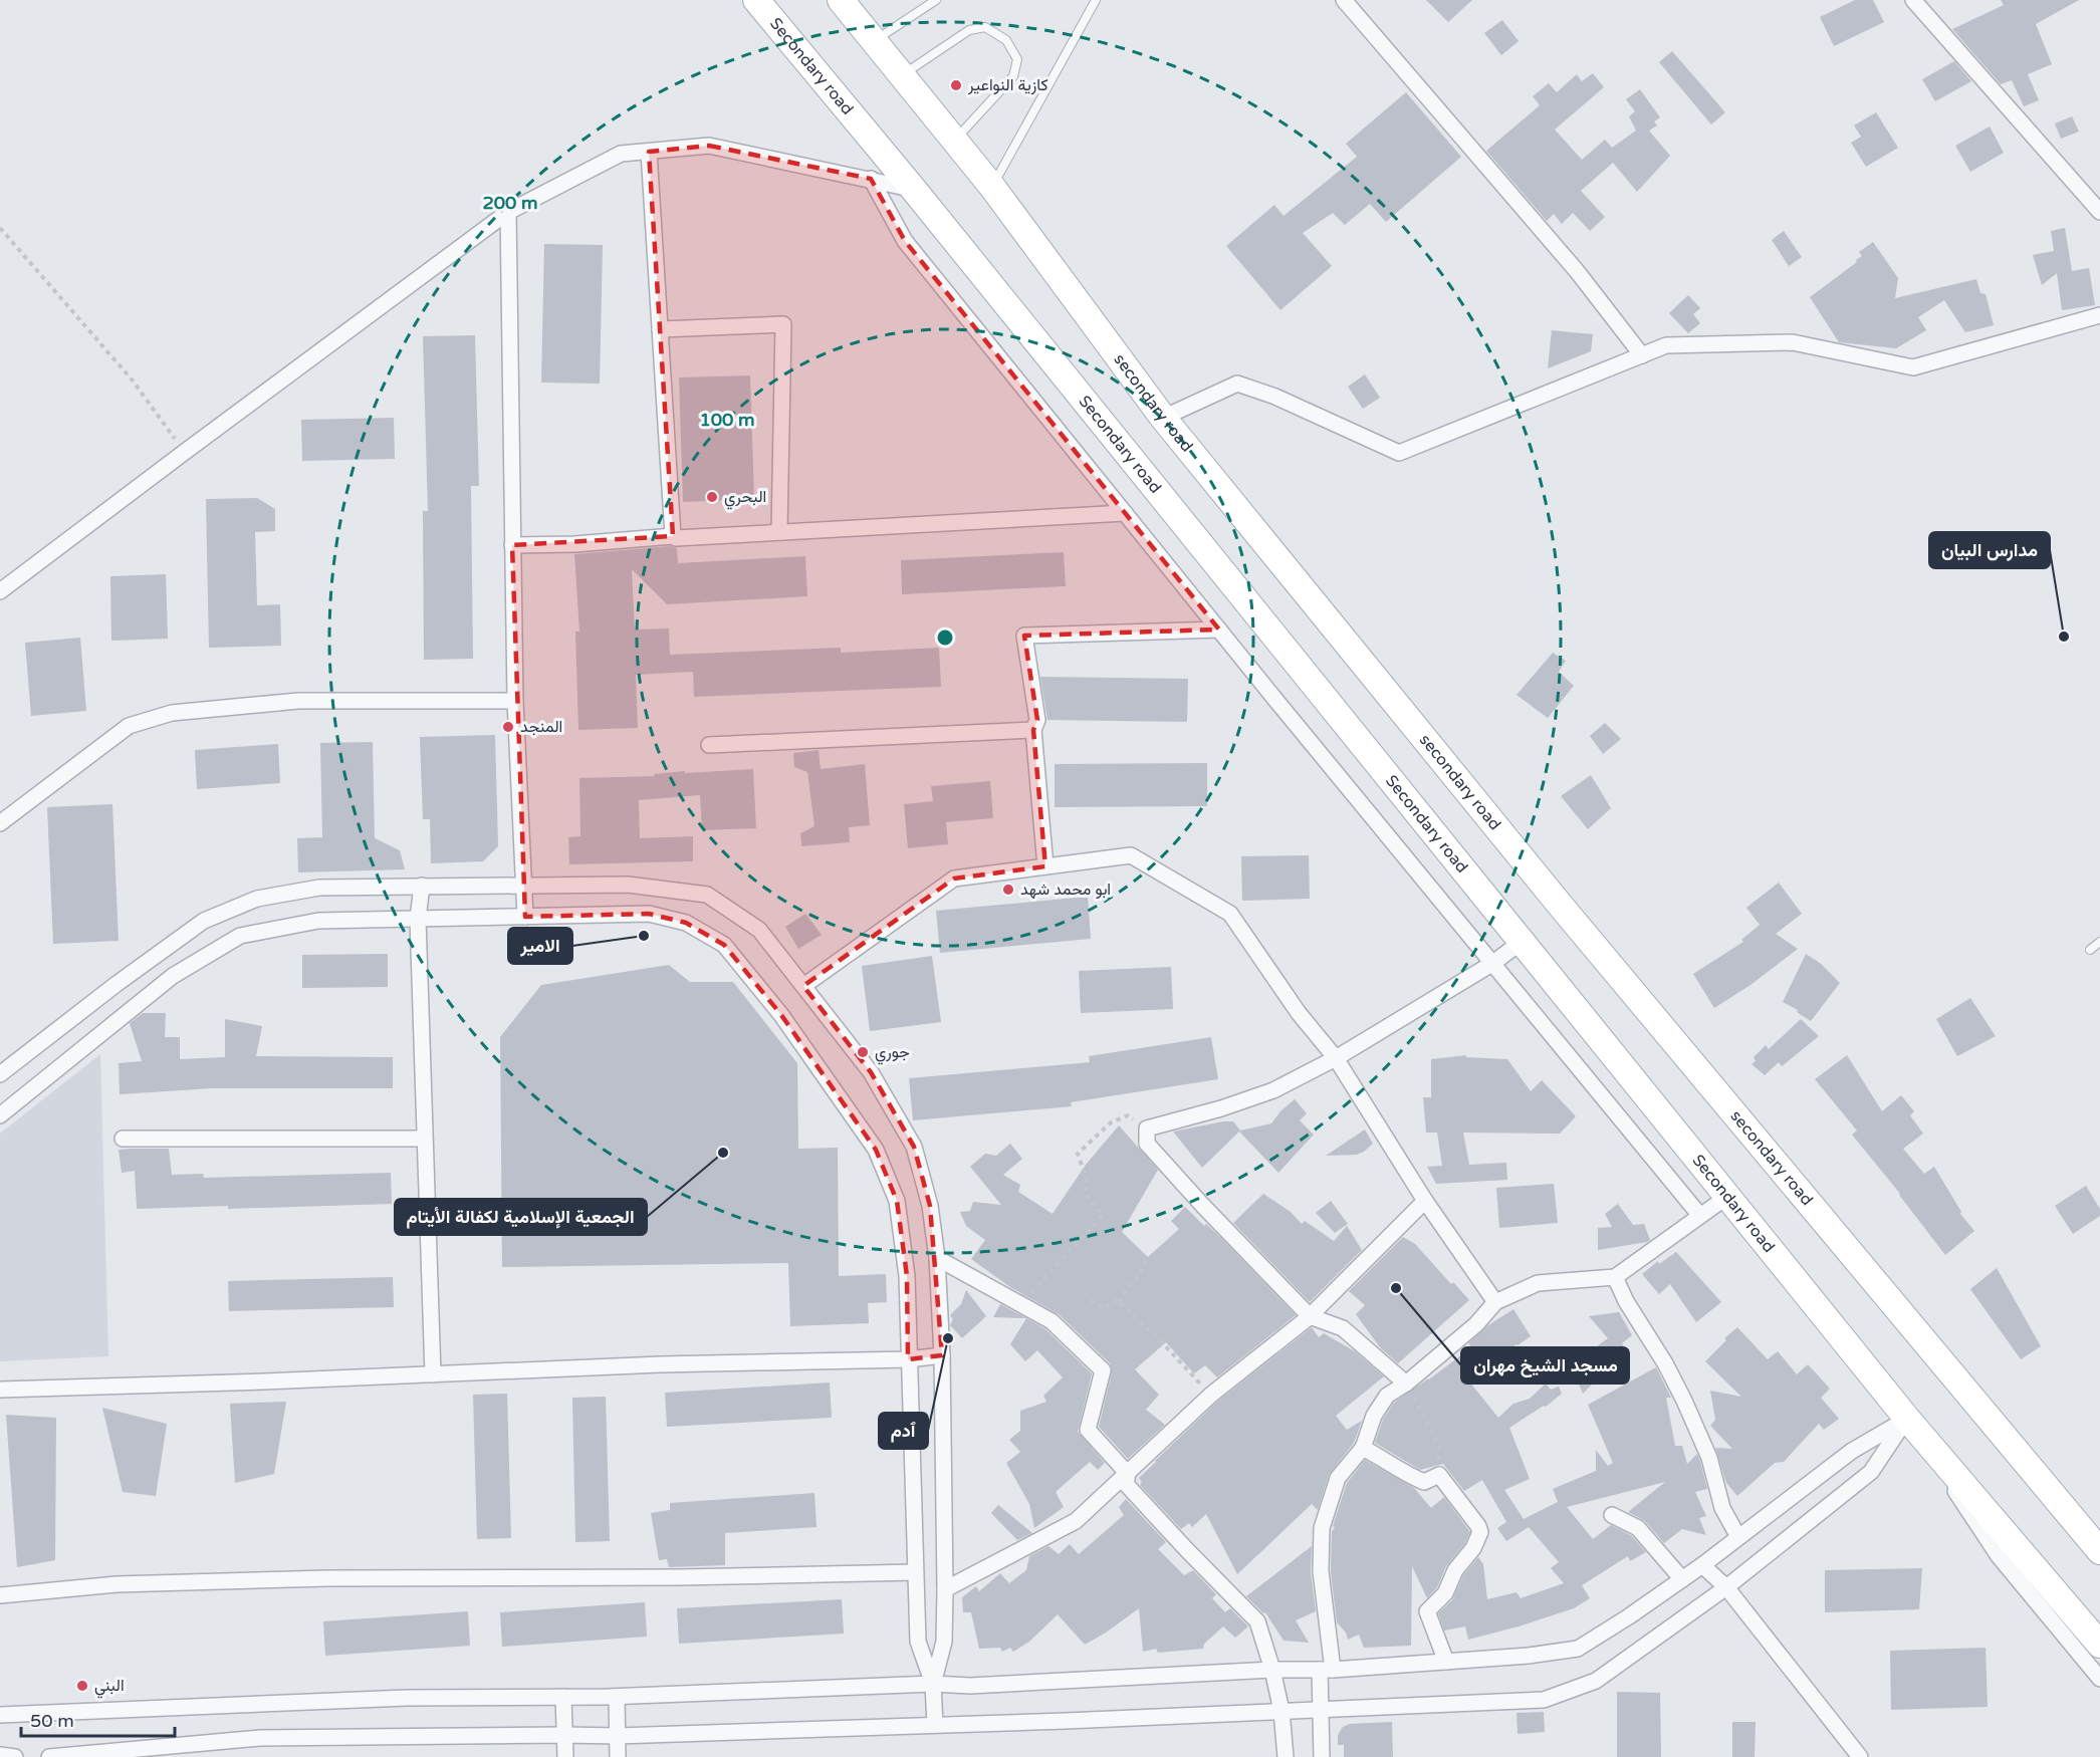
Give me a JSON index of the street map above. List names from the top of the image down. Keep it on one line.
{"streets":{"main road":["Secondary road","secondary road"]},"places":["كازية النواعير","البحري","مدارس البيان","المنجد","ابو محمد شهد","الامير","جوري","الجمعية الإسلامية لكفالة الأيتام","مسجد الشيخ مهران","ٱدم","البني"],"scale_bar":"50 m","rings":["200 m","100 m"]}
